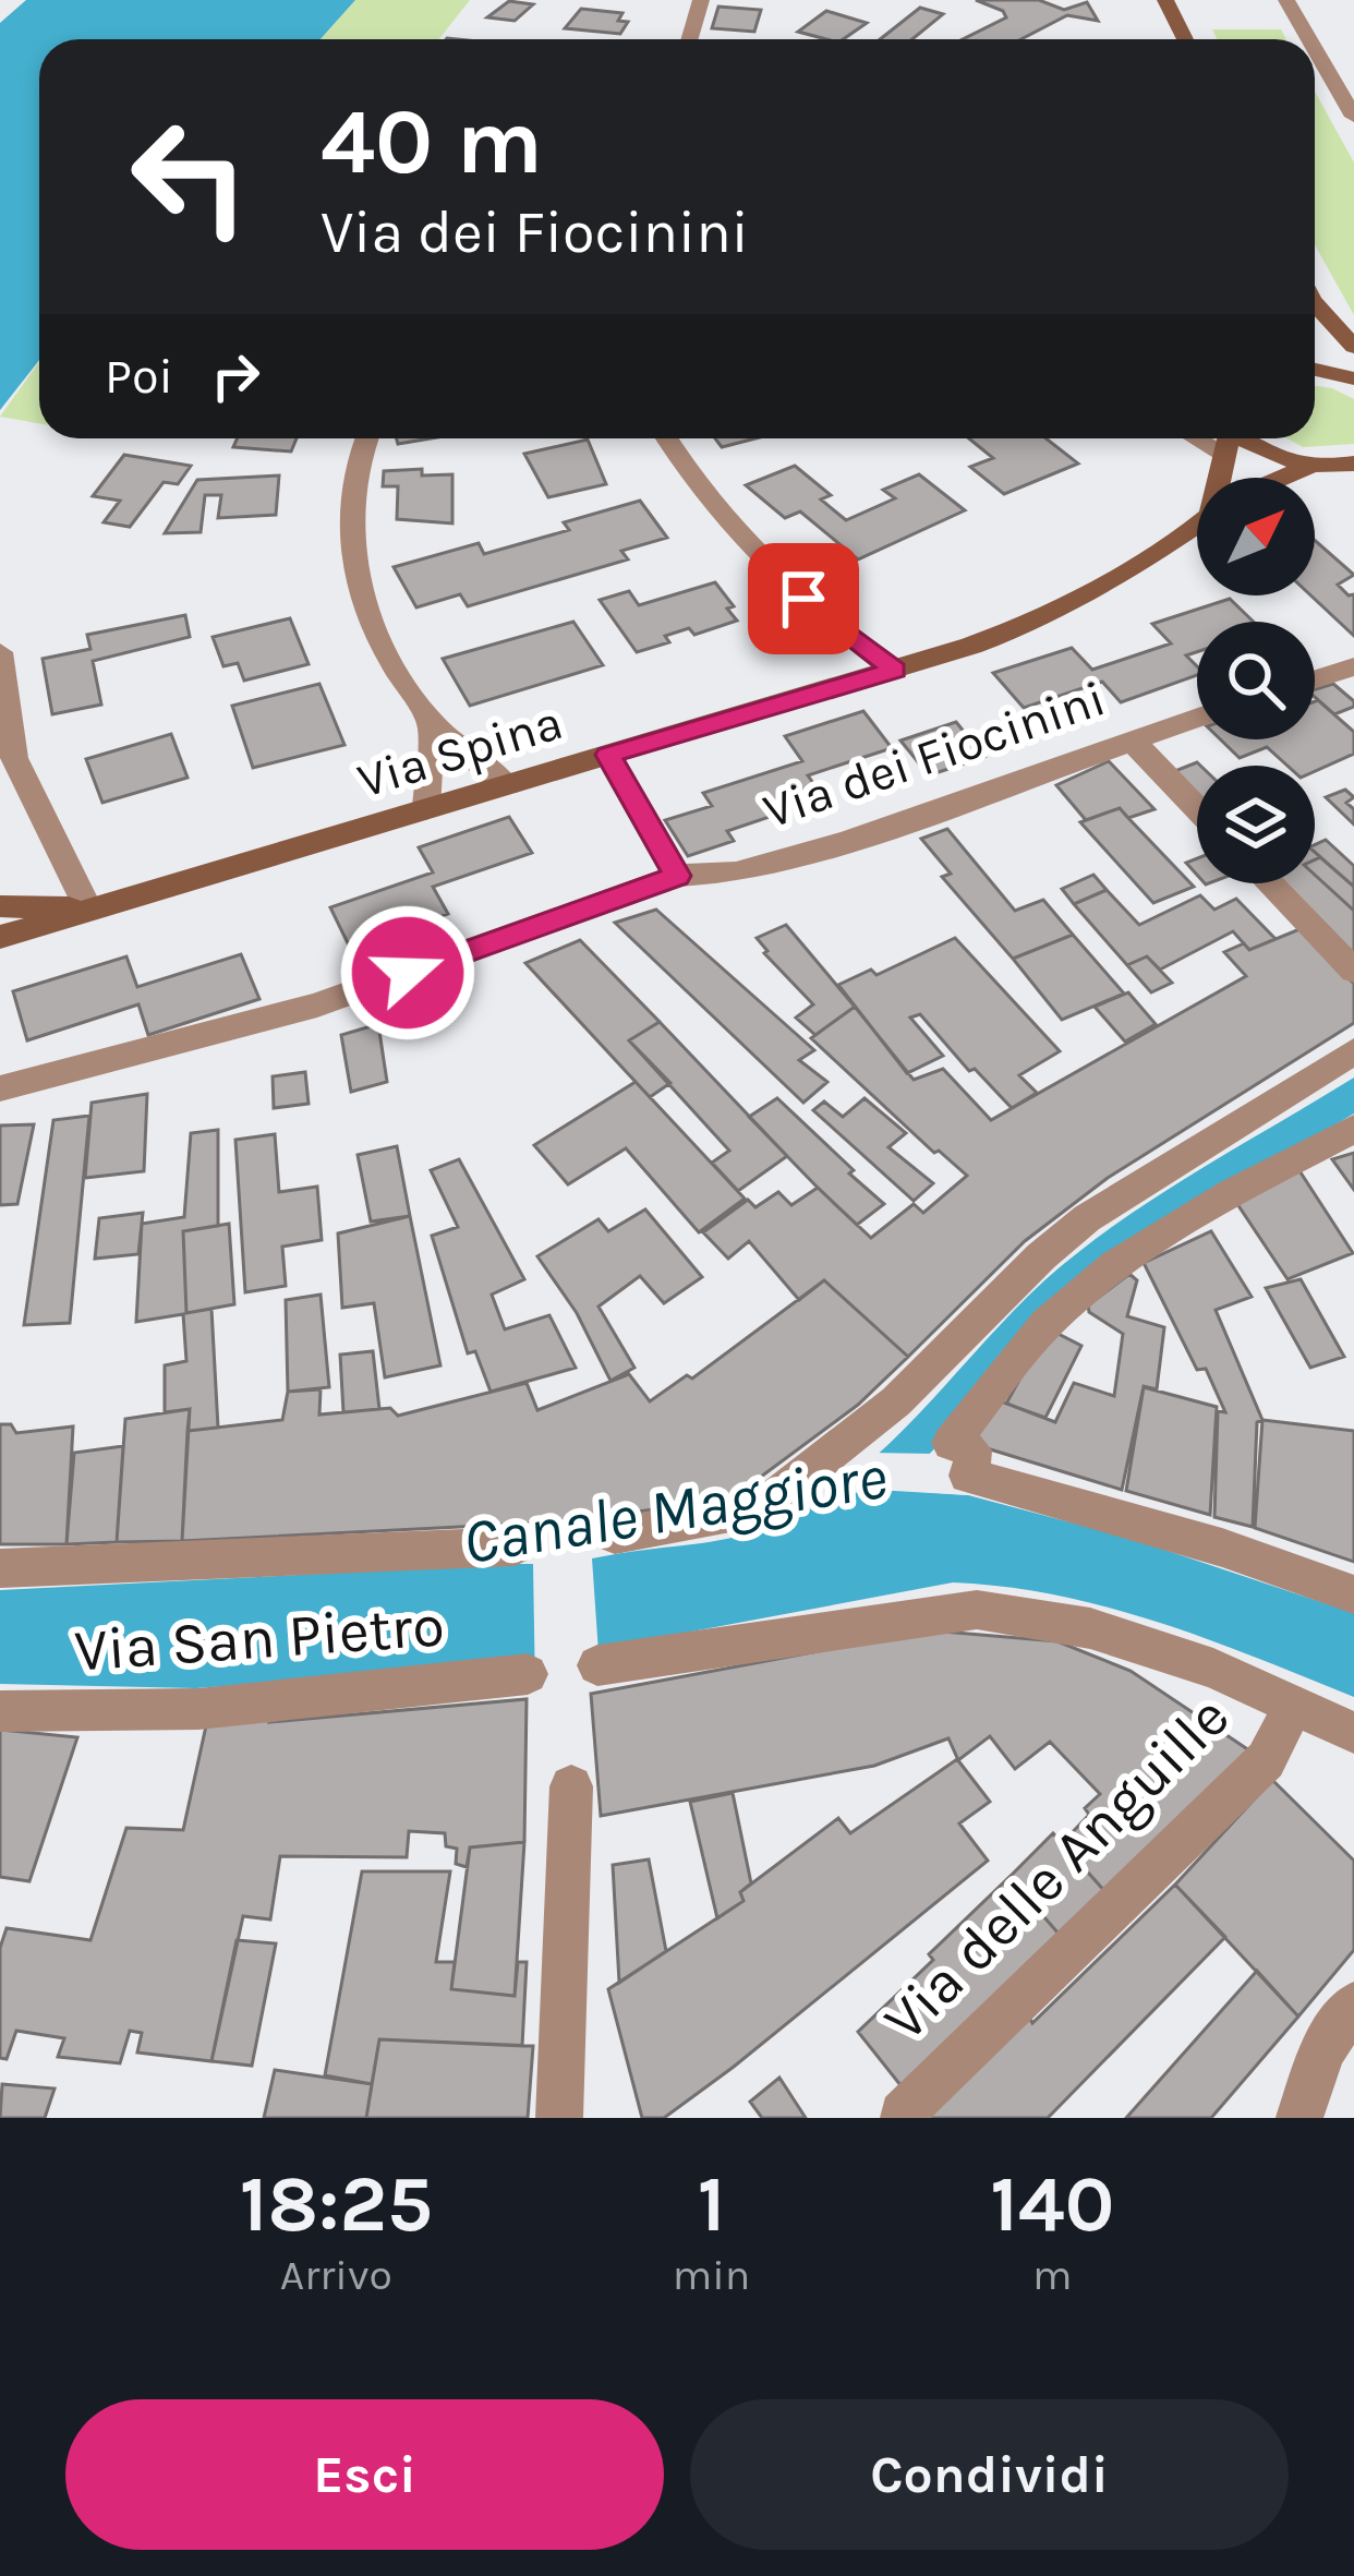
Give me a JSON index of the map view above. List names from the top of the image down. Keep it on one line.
{"streets":{"street":["Via Spina","Via dei Fiocinini","Via San Pietro","Via delle Anguille"]},"water":["Canale Maggiore"],"north":"top right","page":{"turn":["40 m","Via dei Fiocinini"],"then":"Poi","eta":["18:25","Arrivo","1","min","140","m"],"buttons":["Esci","Condividi"]}}
